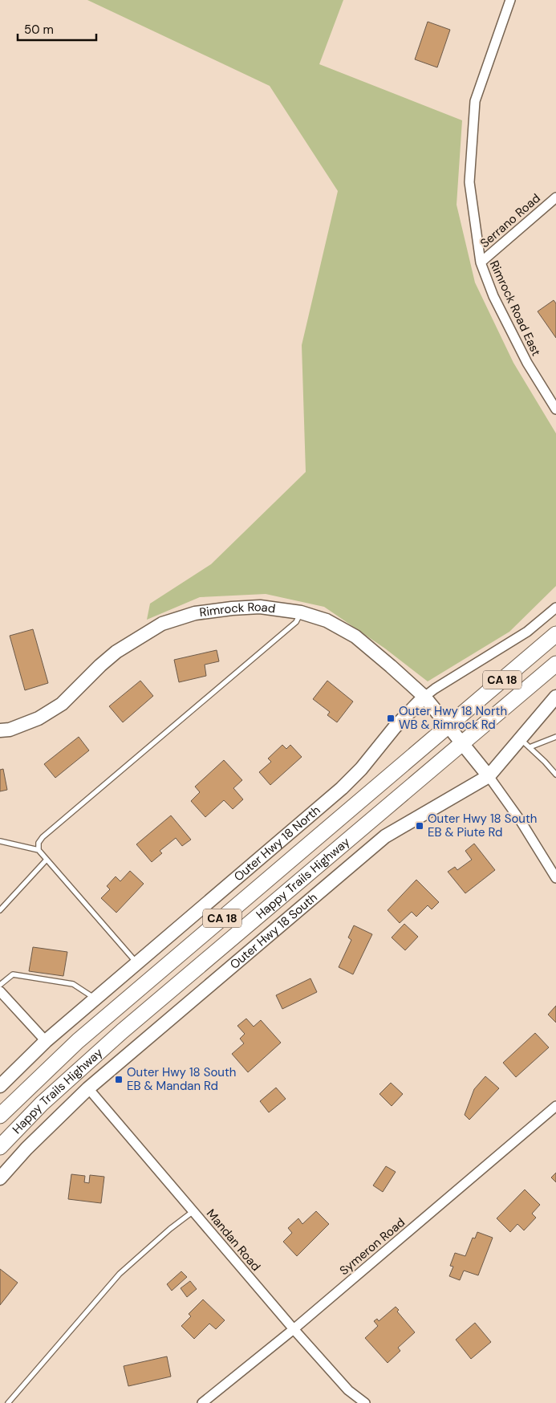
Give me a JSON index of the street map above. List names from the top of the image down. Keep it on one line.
{"streets":{"main road":["CA 18","Happy Trails Highway"],"street":["Serrano Road","Rimrock Road East","Rimrock Road","Outer Hwy 18 North","Outer Hwy 18 South","Mandan Road","Symeron Road"]},"crossings":[["Serrano Road","Rimrock Road East"],["Rimrock Road","Outer Hwy 18 North"],["Rimrock Road","Happy Trails Highway"],["Rimrock Road","Outer Hwy 18 South"],["Outer Hwy 18 South","Mandan Road"],["Mandan Road","Symeron Road"]],"places":{"transit":["Outer Hwy 18 North WB & Rimrock Rd","Outer Hwy 18 South EB & Piute Rd","Outer Hwy 18 South EB & Mandan Rd"]},"scale_bar":"50 m"}
